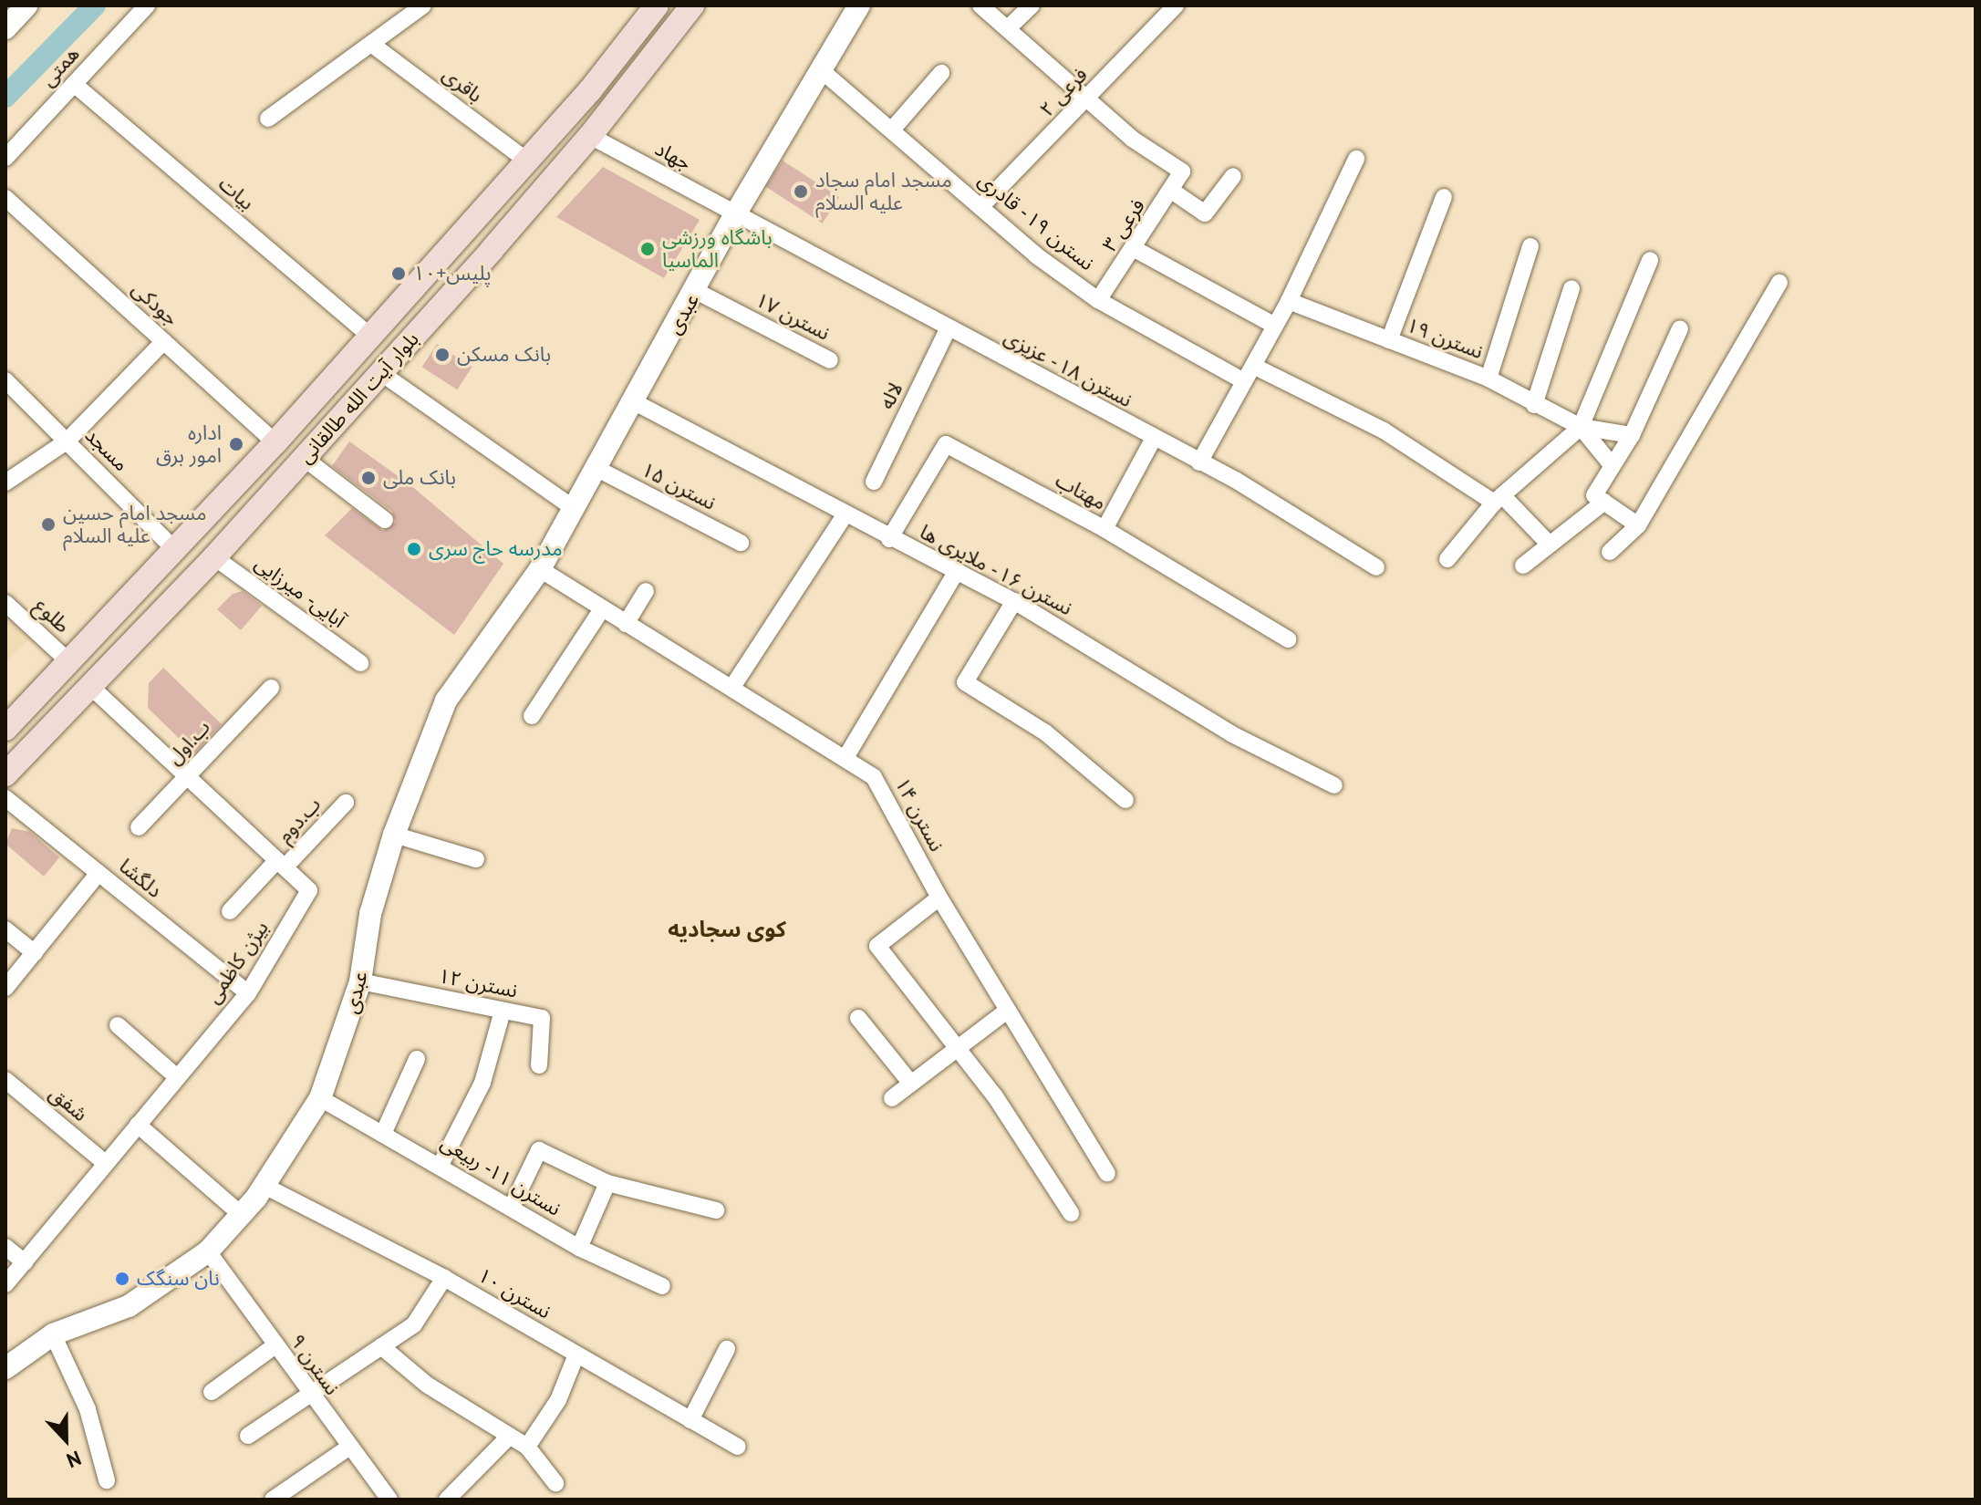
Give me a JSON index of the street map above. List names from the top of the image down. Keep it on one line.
{"streets":{"main road":["بلوار آیت الله طالقانی"],"street":["همتی","باقری","فرعی ۲","جهاد","بیات","نسترن ۱۹ - قادری","فرعی ۳","جودکی","عبدی","نسترن ۱۷","نسترن ۱۹","نسترن ۱۸ - عزیزی","لاله","مسجد","نسترن ۱۵","مهتاب","نسترن ۱۶ - ملایری ها","آبایی- میرزایی","طلوع","ب.اول","نسترن ۱۴","ب.دوم","دلگشا","بیژن کاظمی","نسترن ۱۲","شفق","نسترن ۱۱- ربیعی","نسترن ۱۰","نسترن ۹"]},"crossings":[["همتی","بیات"],["باقری","بلوار آیت الله طالقانی"],["فرعی ۲","نسترن ۱۹ - قادری"],["فرعی ۲","فرعی ۳"],["جهاد","عبدی"],["جهاد","نسترن ۱۸ - عزیزی"],["جهاد","بلوار آیت الله طالقانی"],["بیات","بلوار آیت الله طالقانی"],["نسترن ۱۹ - قادری","فرعی ۳"],["نسترن ۱۹ - قادری","عبدی"],["جودکی","بلوار آیت الله طالقانی"],["عبدی","نسترن ۱۷"],["عبدی","نسترن ۱۸ - عزیزی"],["عبدی","نسترن ۱۵"],["عبدی","نسترن ۱۶ - ملایری ها"],["عبدی","نسترن ۱۴"],["عبدی","نسترن ۱۲"],["عبدی","نسترن ۱۱- ربیعی"],["عبدی","نسترن ۱۰"],["عبدی","نسترن ۹"],["نسترن ۱۸ - عزیزی","لاله"],["بلوار آیت الله طالقانی","مسجد"],["بلوار آیت الله طالقانی","آبایی- میرزایی"],["بلوار آیت الله طالقانی","طلوع"],["بلوار آیت الله طالقانی","بیژن کاظمی"],["مهتاب","نسترن ۱۶ - ملایری ها"],["ب.اول","بیژن کاظمی"],["ب.دوم","بیژن کاظمی"],["دلگشا","بیژن کاظمی"],["بیژن کاظمی","شفق"]],"districts":["کوی سجادیه"],"places":["مسجد امام سجاد علیه السلام","باشگاه ورزشی الماسیا","پلیس+۱۰","بانک مسکن","اداره امور برق","بانک ملی","مسجد امام حسین علیه السلام","مدرسه حاج سری","نان سنگک"],"north":"bottom"}
